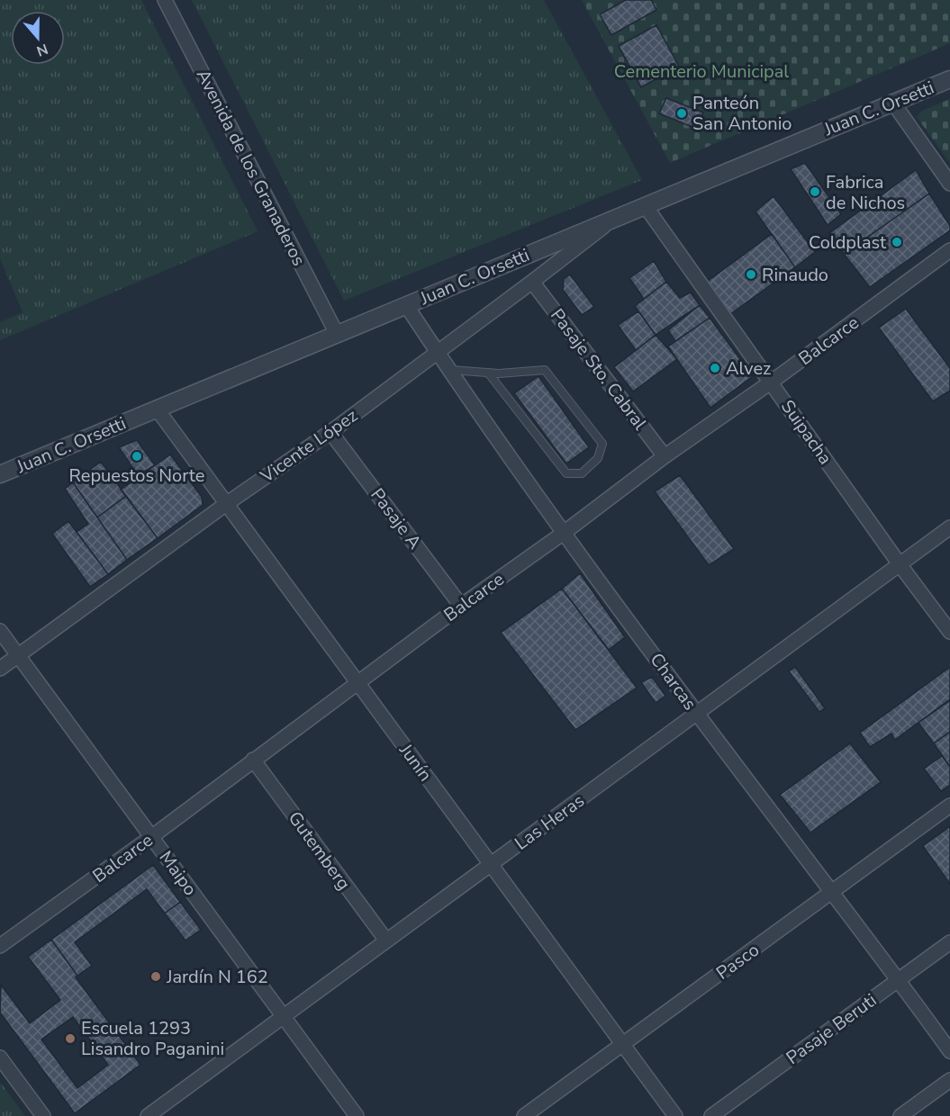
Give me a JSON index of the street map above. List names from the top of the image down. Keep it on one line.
{"streets":{"street":["Juan C. Orsetti","Avenida de los Granaderos","Balcarce","Pasaje Sto. Cabral","Suipacha","Vicente López","Pasaje A","Charcas","Junín","Las Heras","Gutemberg","Maipo","Pasco","Pasaje Beruti"]},"crossings":[["Juan C. Orsetti","Avenida de los Granaderos"],["Juan C. Orsetti","Suipacha"],["Juan C. Orsetti","Vicente López"],["Juan C. Orsetti","Charcas"],["Juan C. Orsetti","Junín"],["Balcarce","Pasaje Sto. Cabral"],["Balcarce","Suipacha"],["Balcarce","Pasaje A"],["Balcarce","Charcas"],["Balcarce","Junín"],["Balcarce","Gutemberg"],["Balcarce","Maipo"],["Pasaje Sto. Cabral","Vicente López"],["Suipacha","Las Heras"],["Vicente López","Pasaje A"],["Vicente López","Charcas"],["Vicente López","Junín"],["Vicente López","Maipo"],["Charcas","Las Heras"],["Charcas","Pasco"],["Charcas","Pasaje Beruti"],["Junín","Las Heras"],["Junín","Pasco"],["Las Heras","Gutemberg"],["Las Heras","Maipo"]],"parks":["Cementerio Municipal"],"places":["Panteón San Antonio","Fabrica de Nichos","Coldplast","Rinaudo","Alvez","Repuestos Norte","Jardín N 162","Escuela 1293 Lisandro Paganini"],"north":"bottom"}
